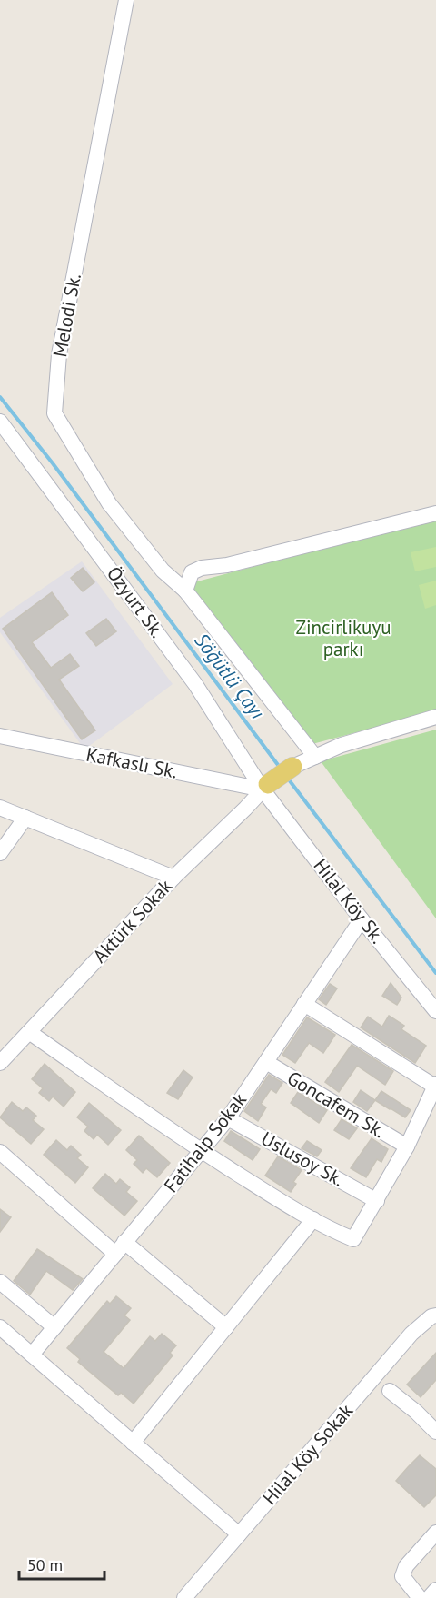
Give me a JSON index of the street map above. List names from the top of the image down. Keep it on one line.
{"streets":{"street":["Melodi Sk.","Özyurt Sk.","Kafkaslı Sk.","Hilal Köy Sk.","Aktürk Sokak","Goncafem Sk.","Fatihalp Sokak","Uslusoy Sk.","Hilal Köy Sokak"]},"crossings":[["Özyurt Sk.","Kafkaslı Sk."],["Özyurt Sk.","Hilal Köy Sk."],["Özyurt Sk.","Aktürk Sokak"],["Kafkaslı Sk.","Hilal Köy Sk."],["Kafkaslı Sk.","Aktürk Sokak"],["Hilal Köy Sk.","Aktürk Sokak"],["Hilal Köy Sk.","Fatihalp Sokak"],["Goncafem Sk.","Fatihalp Sokak"],["Fatihalp Sokak","Uslusoy Sk."]],"water":["Söğütlü Çayı"],"parks":["Zincirlikuyu parkı"],"scale_bar":"50 m"}
